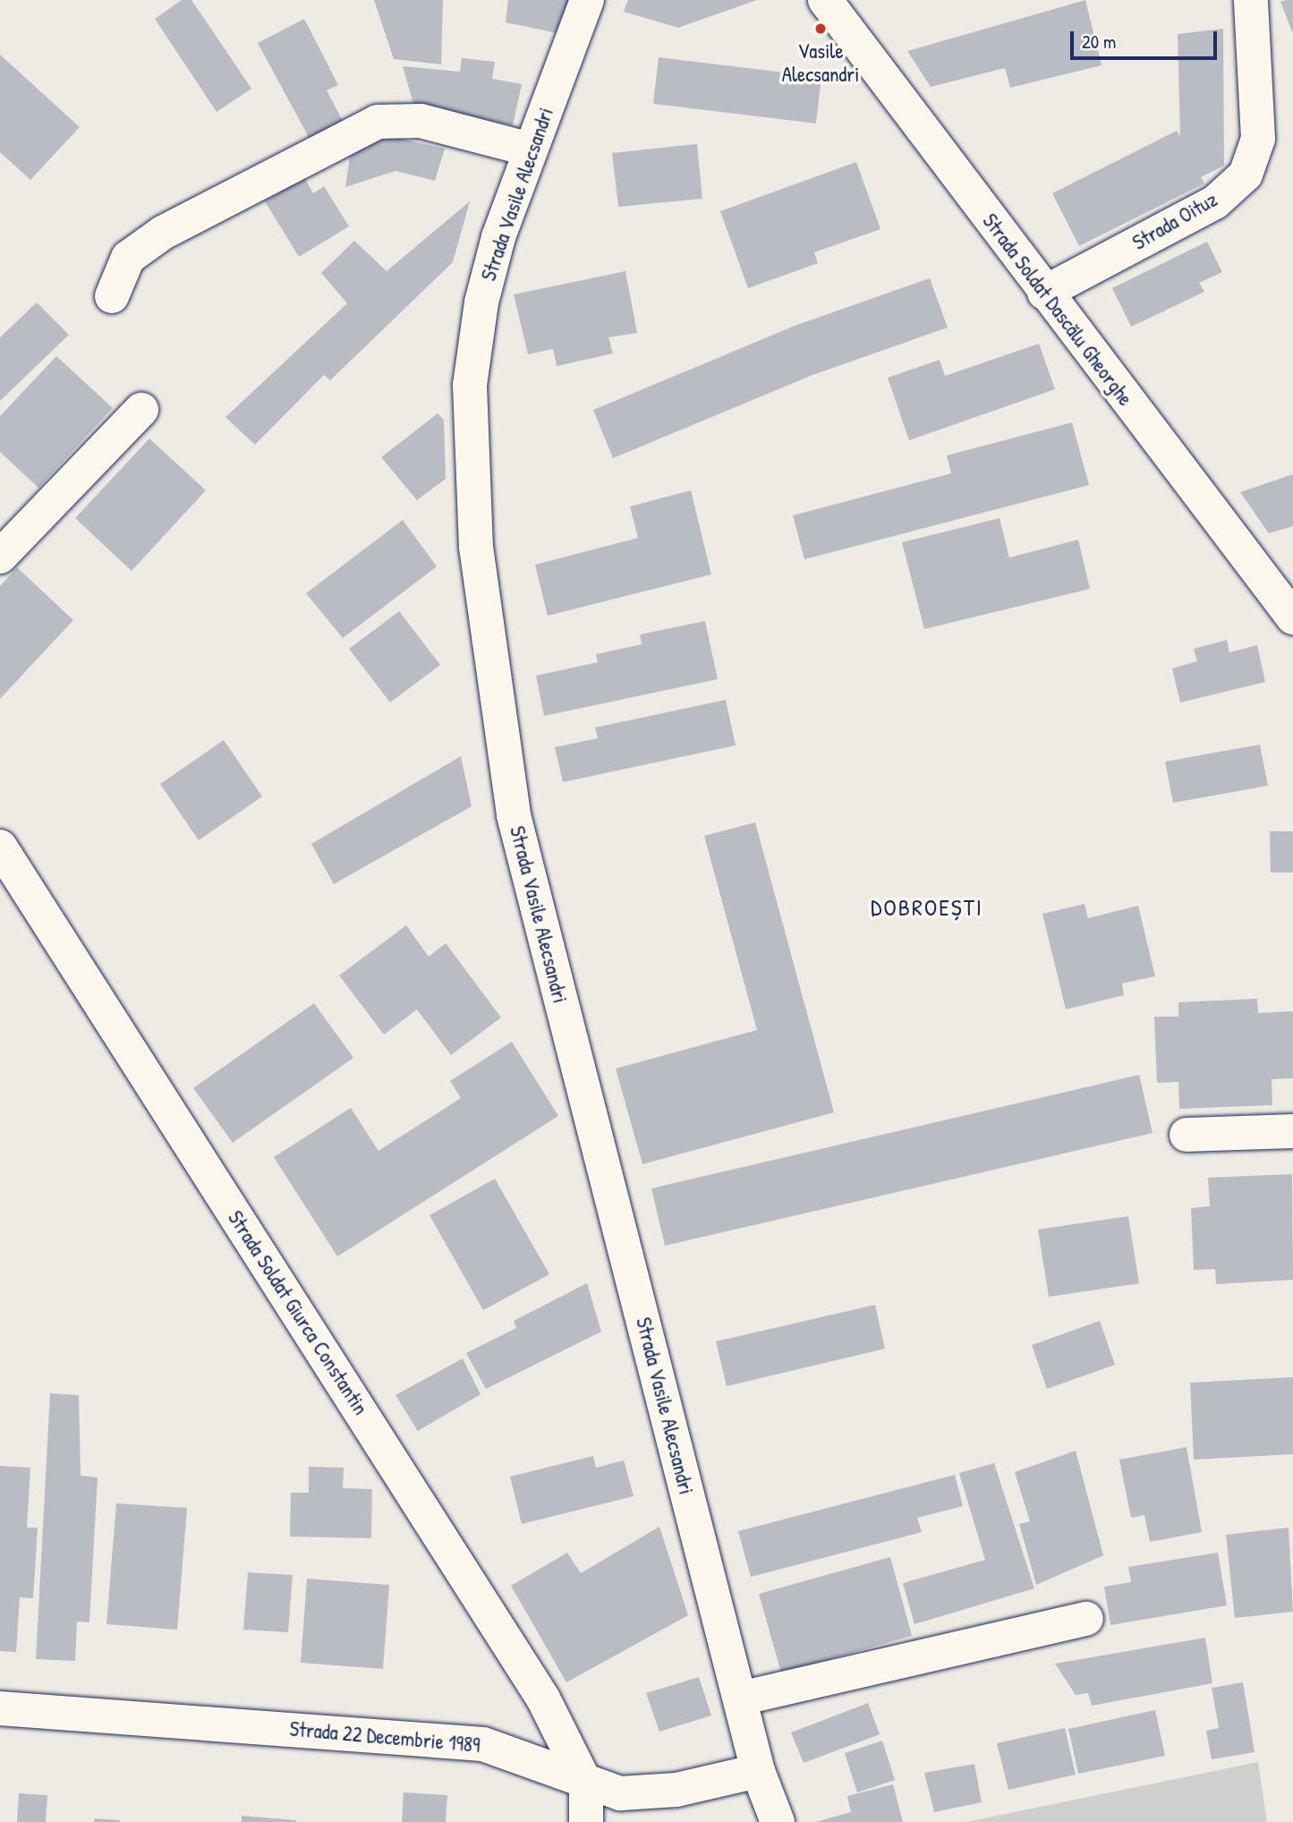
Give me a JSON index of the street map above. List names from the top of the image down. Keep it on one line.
{"streets":{"street":["Strada Vasile Alecsandri","Strada Oituz","Strada Soldat Dascălu Gheorghe","Strada Soldat Giurca Constantin","Strada 22 Decembrie 1989"]},"crossings":[["Strada Vasile Alecsandri","Strada 22 Decembrie 1989"],["Strada Oituz","Strada Soldat Dascălu Gheorghe"],["Strada Soldat Giurca Constantin","Strada 22 Decembrie 1989"]],"districts":["DOBROEȘTI"],"places":["Vasile Alecsandri"],"scale_bar":"20 m"}
